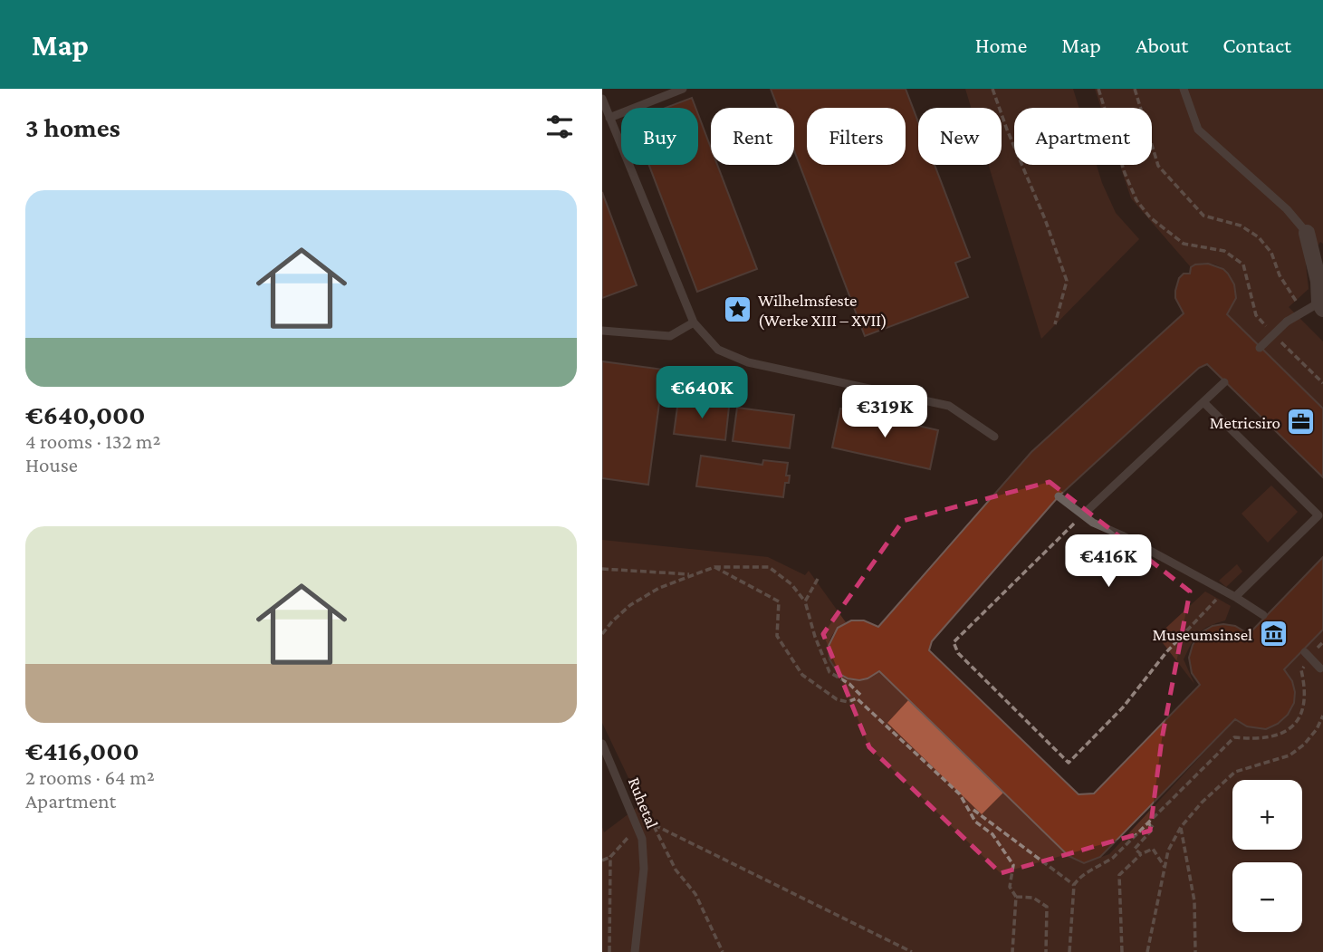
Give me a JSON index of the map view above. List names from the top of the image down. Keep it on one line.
{"streets":{"lane":["Ruhetal"]},"places":{"place":["Wilhelmsfeste (Werke XIII – XVII)"],"office":["Metricsiro"],"museum":["Museumsinsel"]},"page":{"header":"Map","nav":["Home","Map","About","Contact"],"heading":"3 homes","chip":["Buy","Rent","Filters","New","Apartment"],"list":[{"name":"€640,000","note":"4 rooms · 132 m² · House"},{"name":"€416,000","note":"2 rooms · 64 m² · Apartment"}],"price":["€640K","€319K","€416K"],"map_buttons":["+","−"]}}
